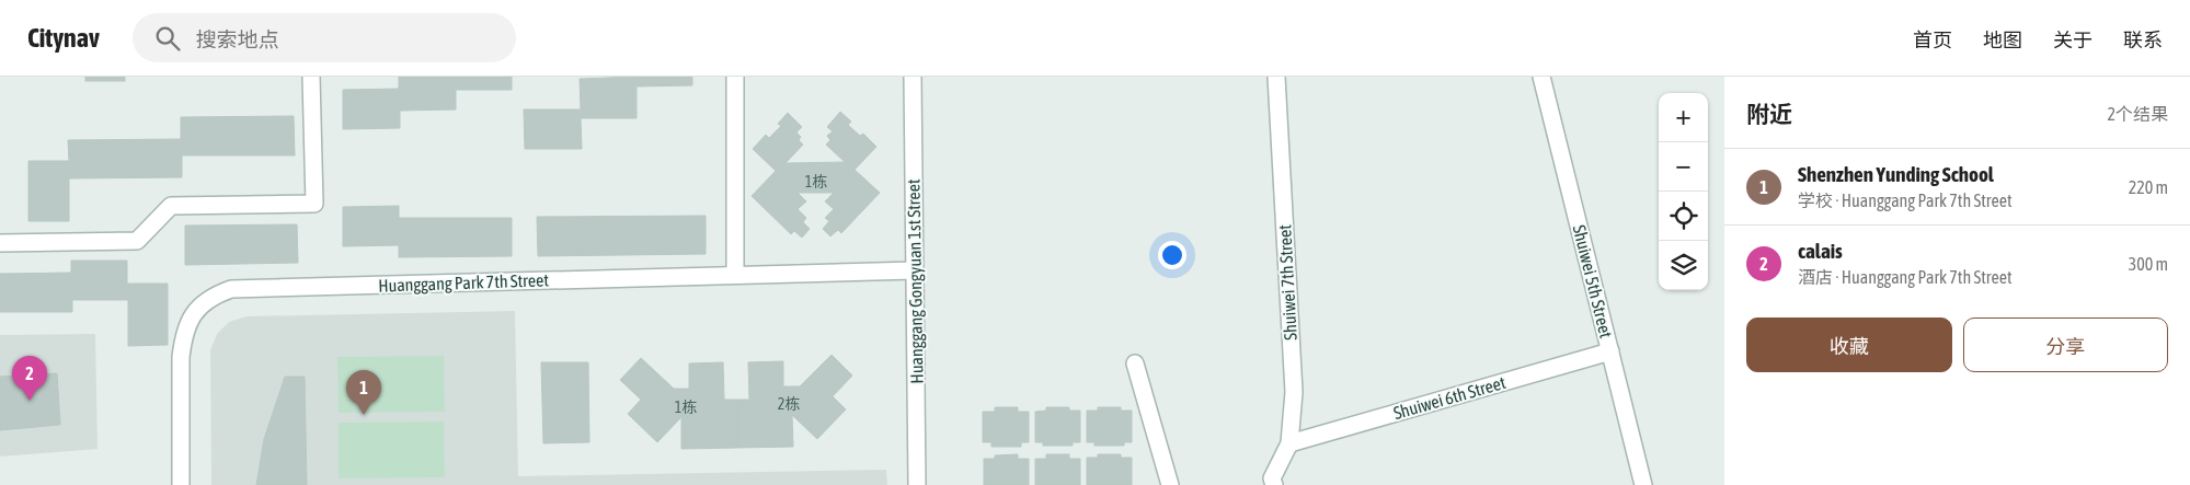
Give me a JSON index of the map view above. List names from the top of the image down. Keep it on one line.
{"streets":{"street":["Huanggang Gongyuan 1st Street","Shuiwei 5th Street","Huanggang Park 7th Street","Shuiwei 7th Street","Shuiwei 6th Street"]},"crossings":[["Huanggang Gongyuan 1st Street","Huanggang Park 7th Street"],["Shuiwei 5th Street","Shuiwei 6th Street"],["Shuiwei 7th Street","Shuiwei 6th Street"]],"house_numbers":["1栋","2栋","1栋"],"page":{"header":"Citynav","search":"搜索地点","nav":["首页","地图","关于","联系"],"heading":["附近","2个结果"],"map_buttons":["+","−"],"list":[{"mark":"1","name":"Shenzhen Yunding School","note":"学校 · Huanggang Park 7th Street","value":"220 m"},{"mark":"2","name":"calais","note":"酒店 · Huanggang Park 7th Street","value":"300 m"}],"buttons":["收藏","分享"],"pins":["2","1"]}}
